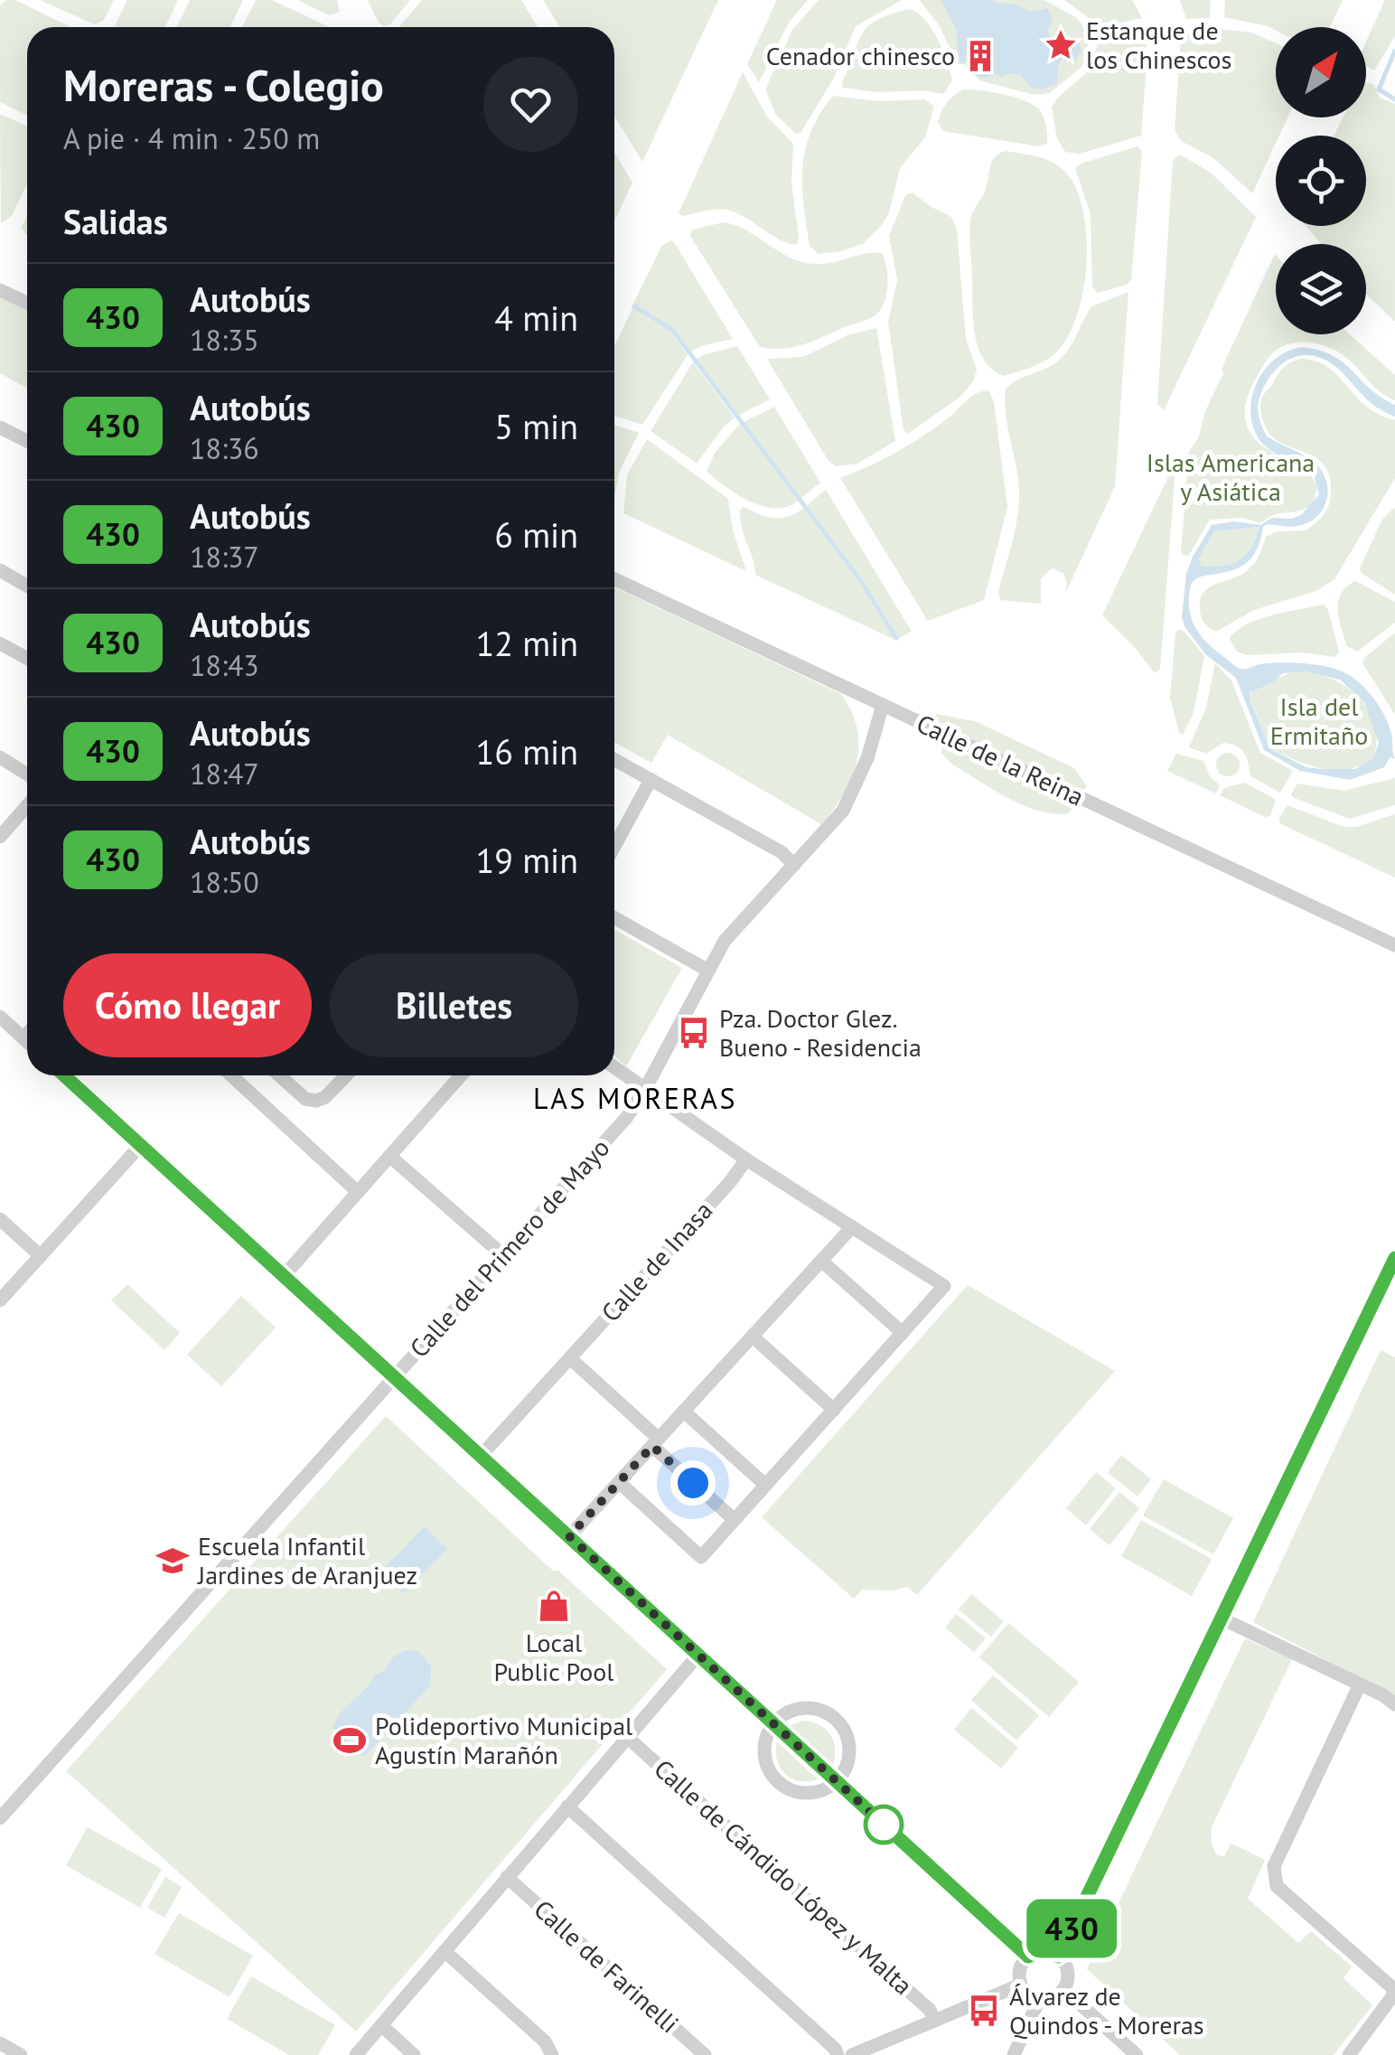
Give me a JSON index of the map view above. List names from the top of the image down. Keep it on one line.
{"streets":{"street":["Calle de la Reina","Calle del Primero de Mayo","Calle de Inasa","Calle de Cándido López y Malta","Calle de Farinelli"]},"districts":["LAS MORERAS"],"parks":["Islas Americana y Asiática","Isla del Ermitaño"],"places":{"place":["Estanque de los Chinescos"],"building":["Cenador chinesco"],"bus stop":["Pza. Doctor Glez. Bueno - Residencia","Álvarez de Quindos - Moreras"],"school or university":["Escuela Infantil Jardines de Aranjuez"],"shop":["Local Public Pool"],"sports":["Polideportivo Municipal Agustín Marañón"]},"lines":["bus line 430"],"north":"top right","page":{"on_map":"430","heading":[["Moreras - Colegio","A pie · 4 min · 250 m"],"Salidas"],"list":[{"mark":"430","name":"Autobús","note":"18:35","value":"4 min"},{"mark":"430","name":"Autobús","note":"18:36","value":"5 min"},{"mark":"430","name":"Autobús","note":"18:37","value":"6 min"},{"mark":"430","name":"Autobús","note":"18:43","value":"12 min"},{"mark":"430","name":"Autobús","note":"18:47","value":"16 min"},{"mark":"430","name":"Autobús","note":"18:50","value":"19 min"}],"buttons":["Cómo llegar","Billetes"]}}
